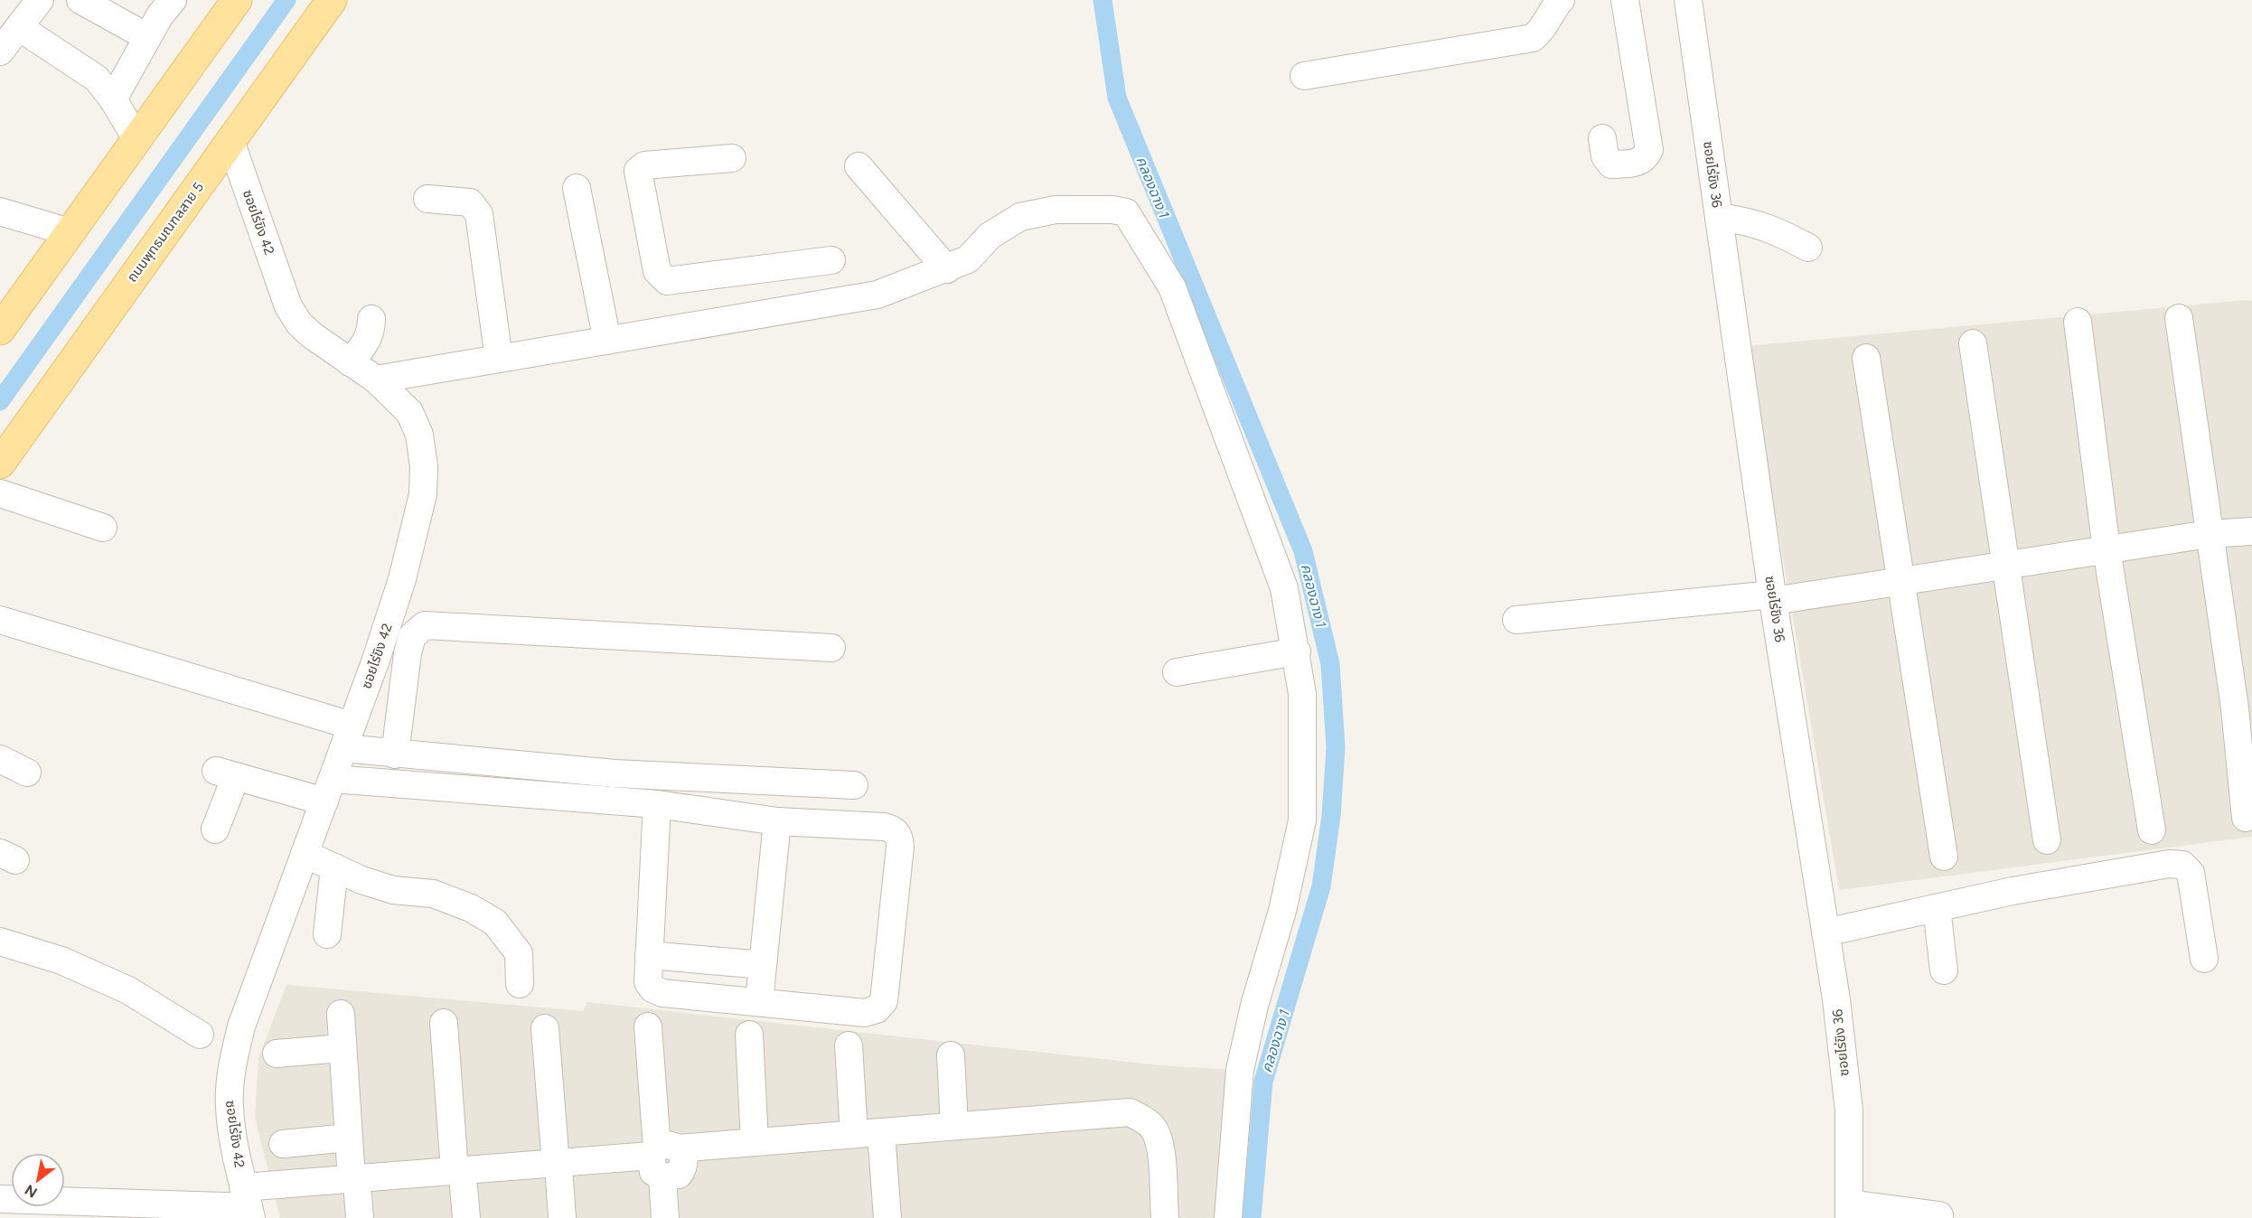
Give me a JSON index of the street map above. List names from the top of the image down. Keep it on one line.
{"streets":{"main road":["ถนนพุทธมณฑลสาย 5"],"street":["ซอยไร่ขิง 36","ซอยไร่ขิง 42"]},"crossings":[["ซอยไร่ขิง 42","ถนนพุทธมณฑลสาย 5"]],"water":["คลองฉาง 1"],"north":"bottom left"}
